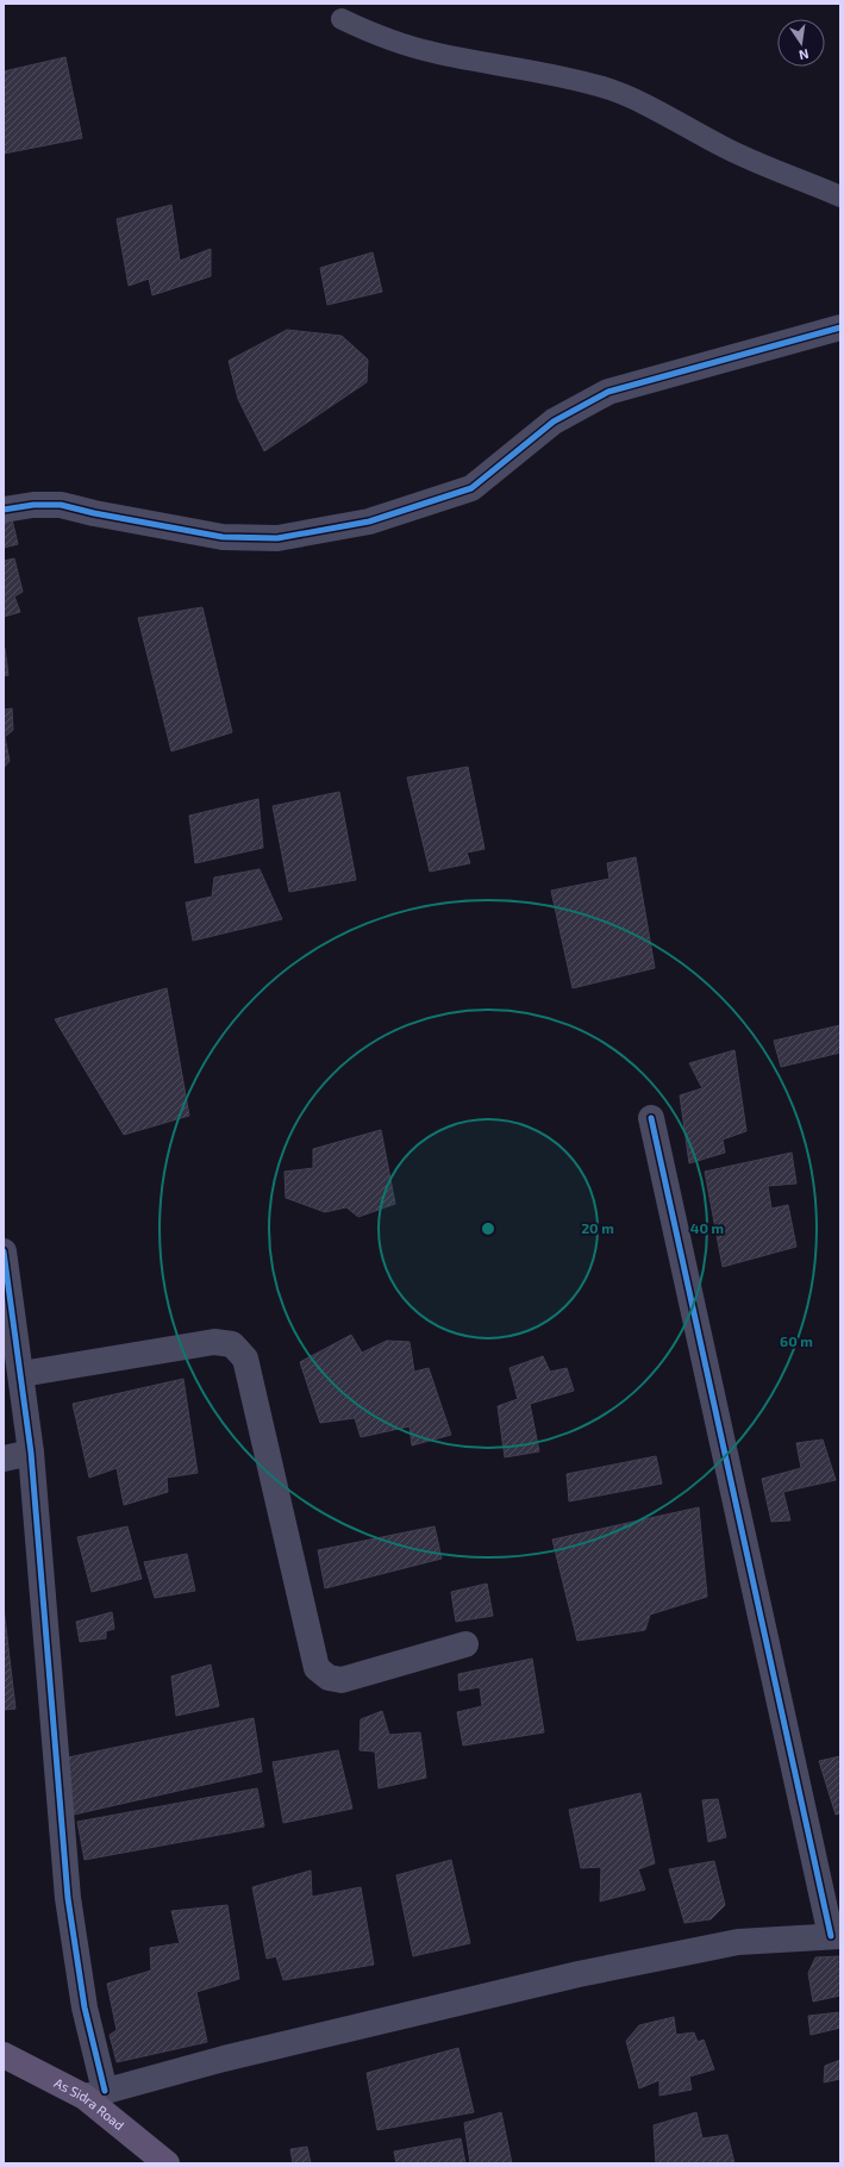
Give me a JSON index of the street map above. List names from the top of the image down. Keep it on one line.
{"streets":{"main road":["As Sidra Road"]},"north":"bottom","rings":["20 m","40 m","60 m"]}
